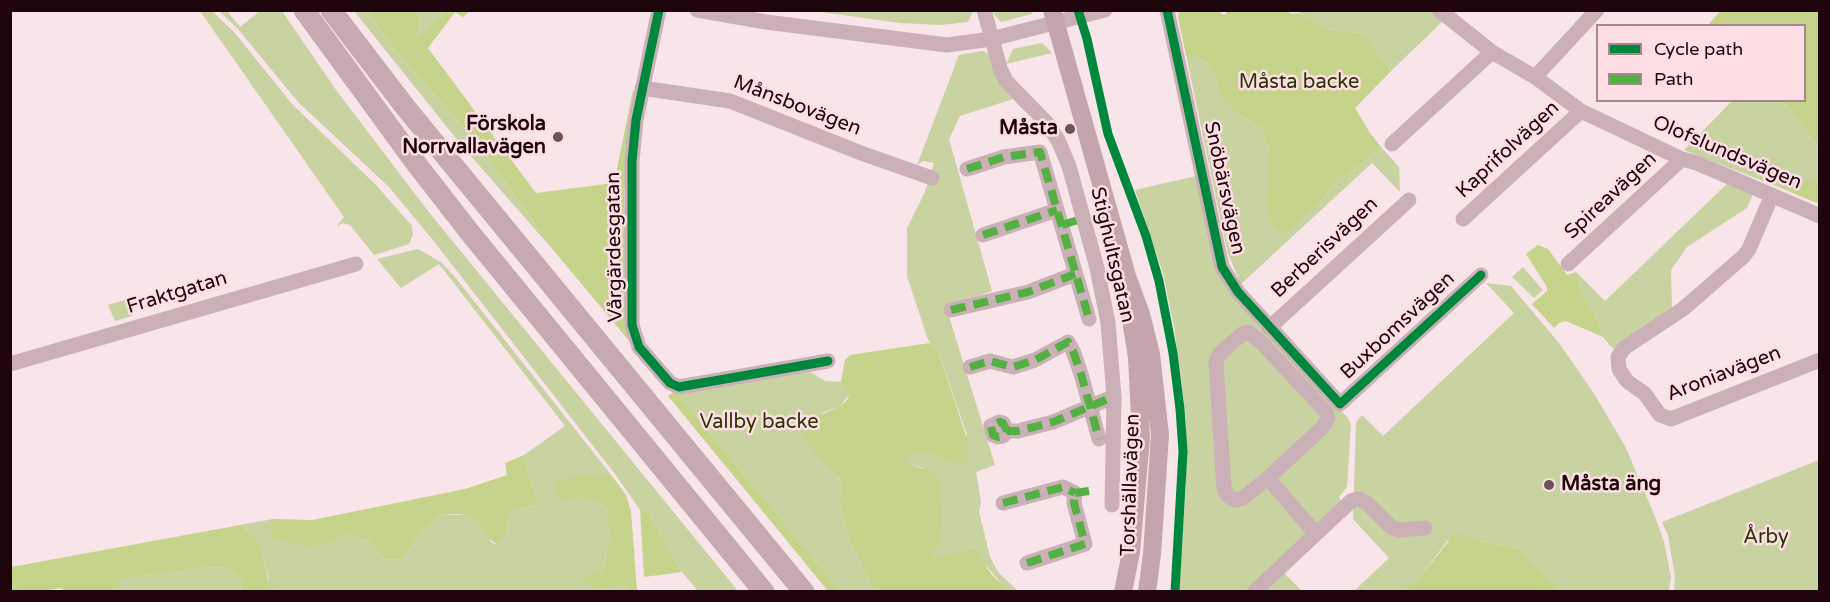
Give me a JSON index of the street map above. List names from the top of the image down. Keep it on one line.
{"streets":{"main road":["Torshällavägen"],"street":["Månsbovägen","Kaprifolvägen","Olofslundsvägen","Snöbärsvägen","Spireavägen","Vårgärdesgatan","Berberisvägen","Stighultsgatan","Fraktgatan","Buxbomsvägen","Aroniavägen"]},"crossings":[["Månsbovägen","Vårgärdesgatan"],["Kaprifolvägen","Olofslundsvägen"],["Olofslundsvägen","Spireavägen"],["Olofslundsvägen","Aroniavägen"],["Snöbärsvägen","Berberisvägen"],["Snöbärsvägen","Buxbomsvägen"]],"parks":["Måsta backe","Vallby backe","Årby"],"places":["Måsta","Förskola Norrvallavägen","Måsta äng"],"legend":["Cycle path","Path"]}
